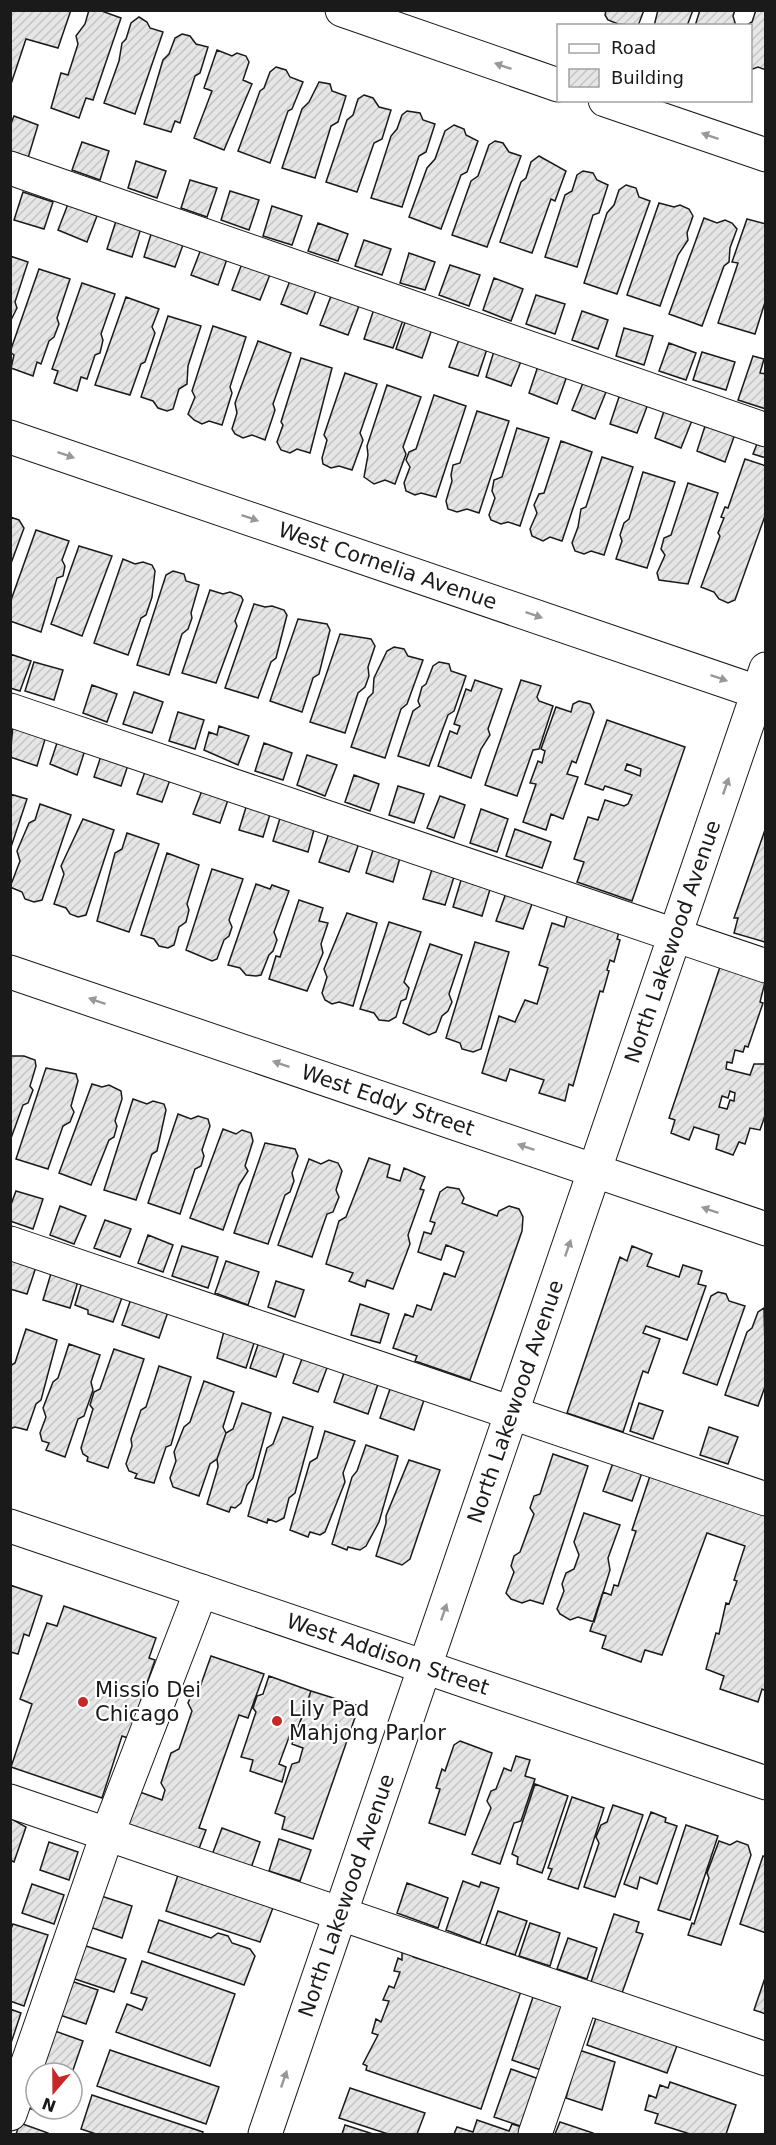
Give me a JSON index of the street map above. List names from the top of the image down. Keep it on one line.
{"streets":{"street":["West Cornelia Avenue","North Lakewood Avenue","West Eddy Street","West Addison Street"]},"crossings":[["West Cornelia Avenue","North Lakewood Avenue"],["North Lakewood Avenue","West Eddy Street"],["North Lakewood Avenue","West Addison Street"]],"places":["Missio Dei Chicago","Lily Pad Mahjong Parlor"],"legend":["Road","Building"],"north":"bottom"}
